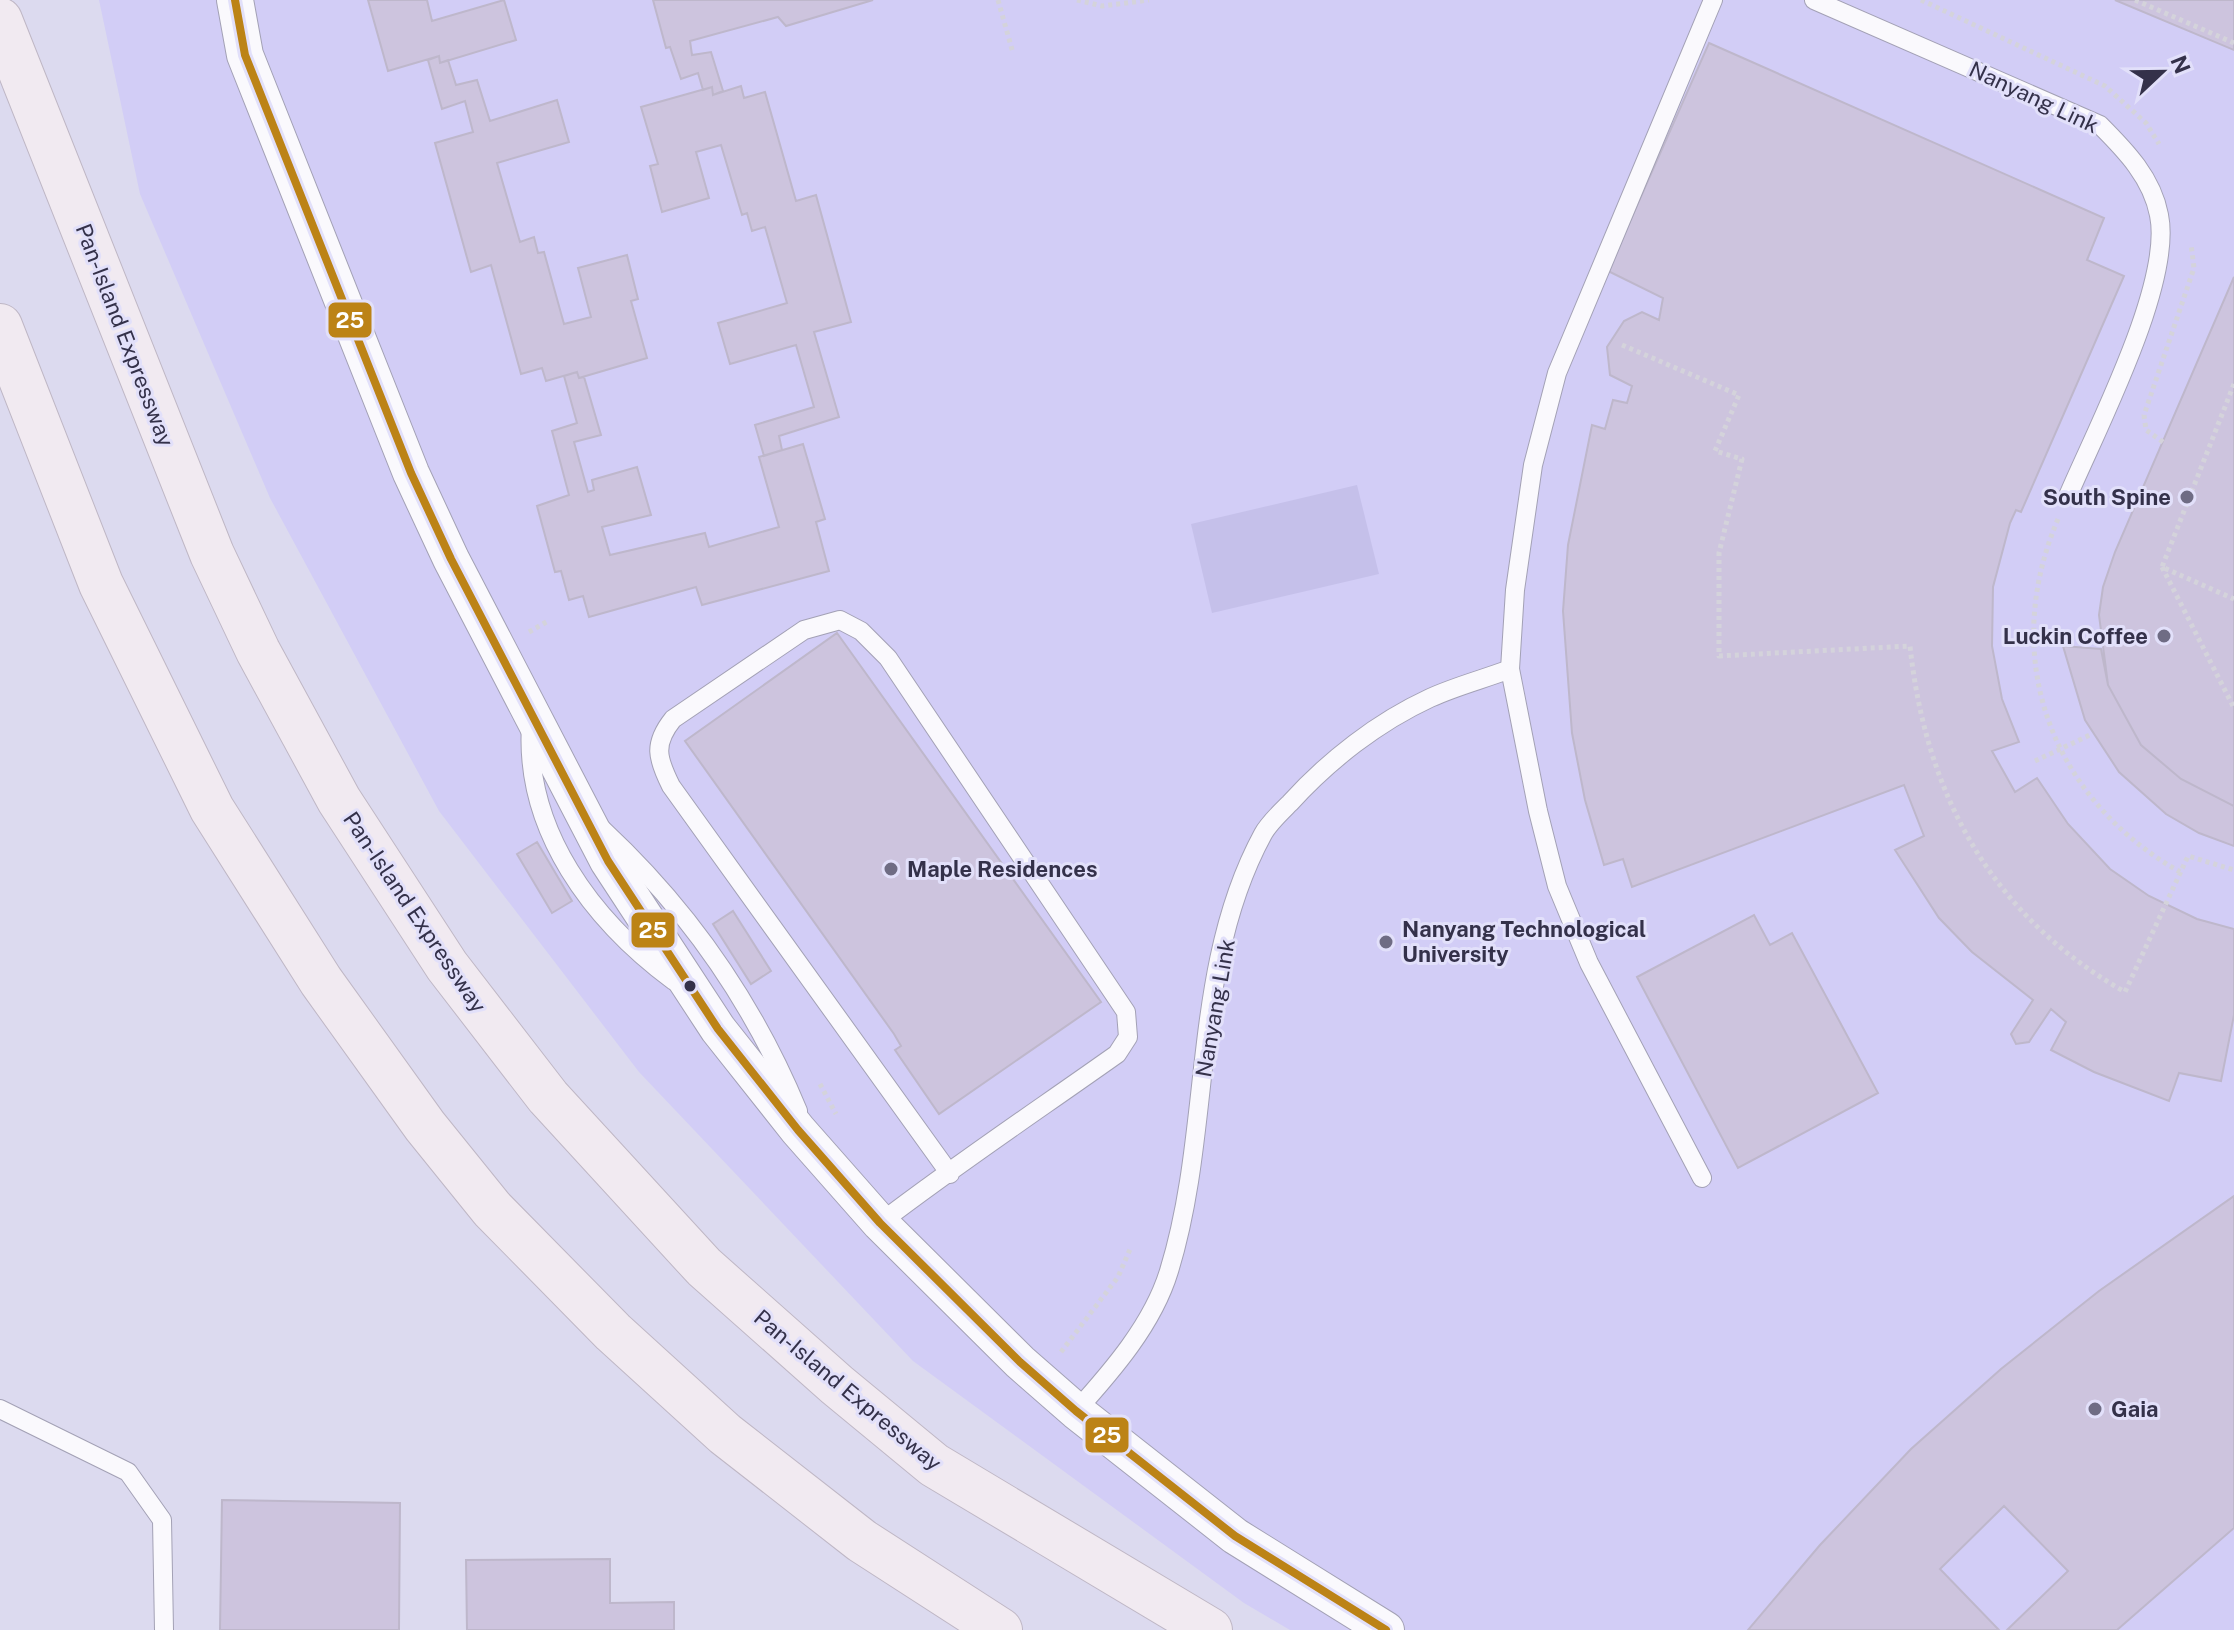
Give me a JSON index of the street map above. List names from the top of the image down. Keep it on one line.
{"streets":{"highway":["Pan-Island Expressway"],"lane":["Nanyang Link"]},"places":["South Spine","Luckin Coffee","Maple Residences","Nanyang Technological University","Gaia"],"lines":["transit line 25"],"north":"right"}
